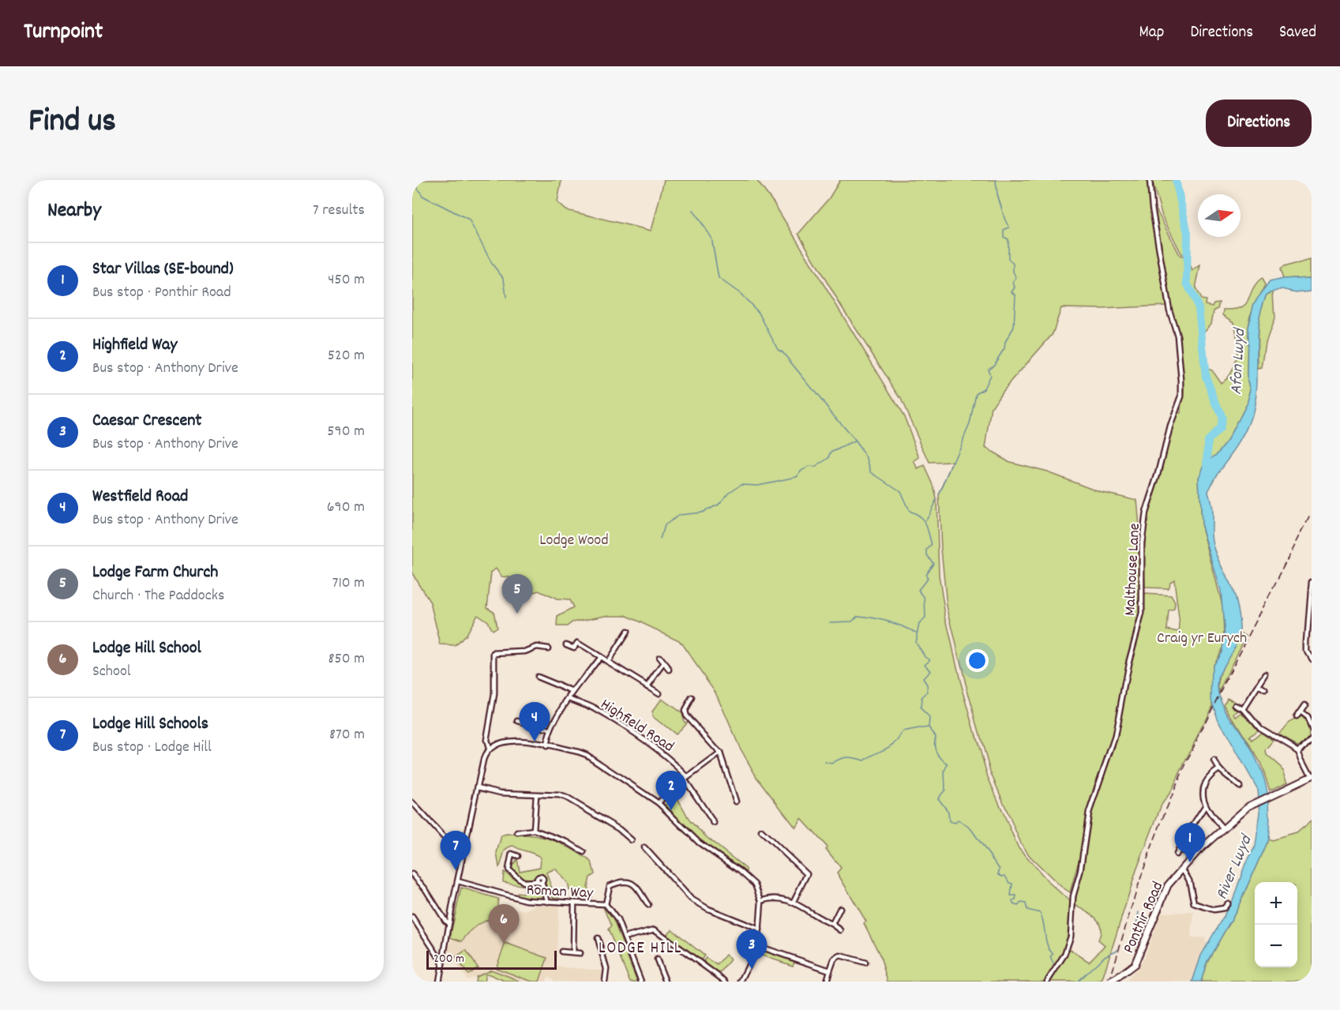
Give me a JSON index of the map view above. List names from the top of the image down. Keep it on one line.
{"streets":{"main road":["Ponthir Road"],"street":["Malthouse Lane","Highfield Road","Roman Way"]},"districts":["LODGE HILL"],"water":["Afon Lwyd","River Lwyd"],"parks":["Lodge Wood","Craig yr Eurych"],"scale_bar":"200 m","north":"right","page":{"header":"Turnpoint","nav":["Map","Directions","Saved"],"title":"Find us","buttons":"Directions","heading":["Nearby","7 results"],"list":[{"mark":"1","name":"Star Villas (SE-bound)","note":"Bus stop · Ponthir Road","value":"450 m"},{"mark":"2","name":"Highfield Way","note":"Bus stop · Anthony Drive","value":"520 m"},{"mark":"3","name":"Caesar Crescent","note":"Bus stop · Anthony Drive","value":"590 m"},{"mark":"4","name":"Westfield Road","note":"Bus stop · Anthony Drive","value":"690 m"},{"mark":"5","name":"Lodge Farm Church","note":"Church · The Paddocks","value":"710 m"},{"mark":"6","name":"Lodge Hill School","note":"School","value":"850 m"},{"mark":"7","name":"Lodge Hill Schools","note":"Bus stop · Lodge Hill","value":"870 m"}],"pins":["5","4","2","1","7","6","3"],"map_buttons":["+","−"],"scale":"200 m"}}
